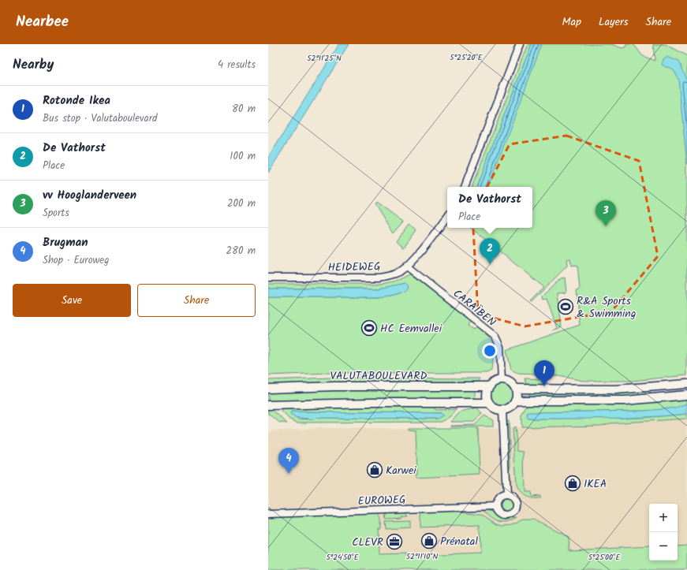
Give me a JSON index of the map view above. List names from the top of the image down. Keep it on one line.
{"streets":{"main road":["VALUTABOULEVARD"],"street":["HEIDEWEG","CARAÏBEN","EUROWEG"]},"crossings":[["HEIDEWEG","CARAÏBEN"],["CARAÏBEN","VALUTABOULEVARD"]],"places":{"sports":["R&A Sports & Swimming","HC Eemvallei"],"shop":["Karwei","IKEA","Prénatal"],"office":["CLEVR"]},"page":{"header":"Nearbee","nav":["Map","Layers","Share"],"heading":["Nearby","4 results"],"list":[{"mark":"1","name":"Rotonde Ikea","note":"Bus stop · Valutaboulevard","value":"80 m"},{"mark":"2","name":"De Vathorst","note":"Place","value":"100 m"},{"mark":"3","name":"vv Hooglanderveen","note":"Sports","value":"200 m"},{"mark":"4","name":"Brugman","note":"Shop · Euroweg","value":"280 m"}],"popup":["De Vathorst","Place"],"pins":["3","2","1","4"],"buttons":["Save","Share"],"map_buttons":["+","−"]},"coordinates":["5°25'20\"E","52°11'25\"N","52°11'10\"N","5°24'50\"E","5°25'00\"E"]}
